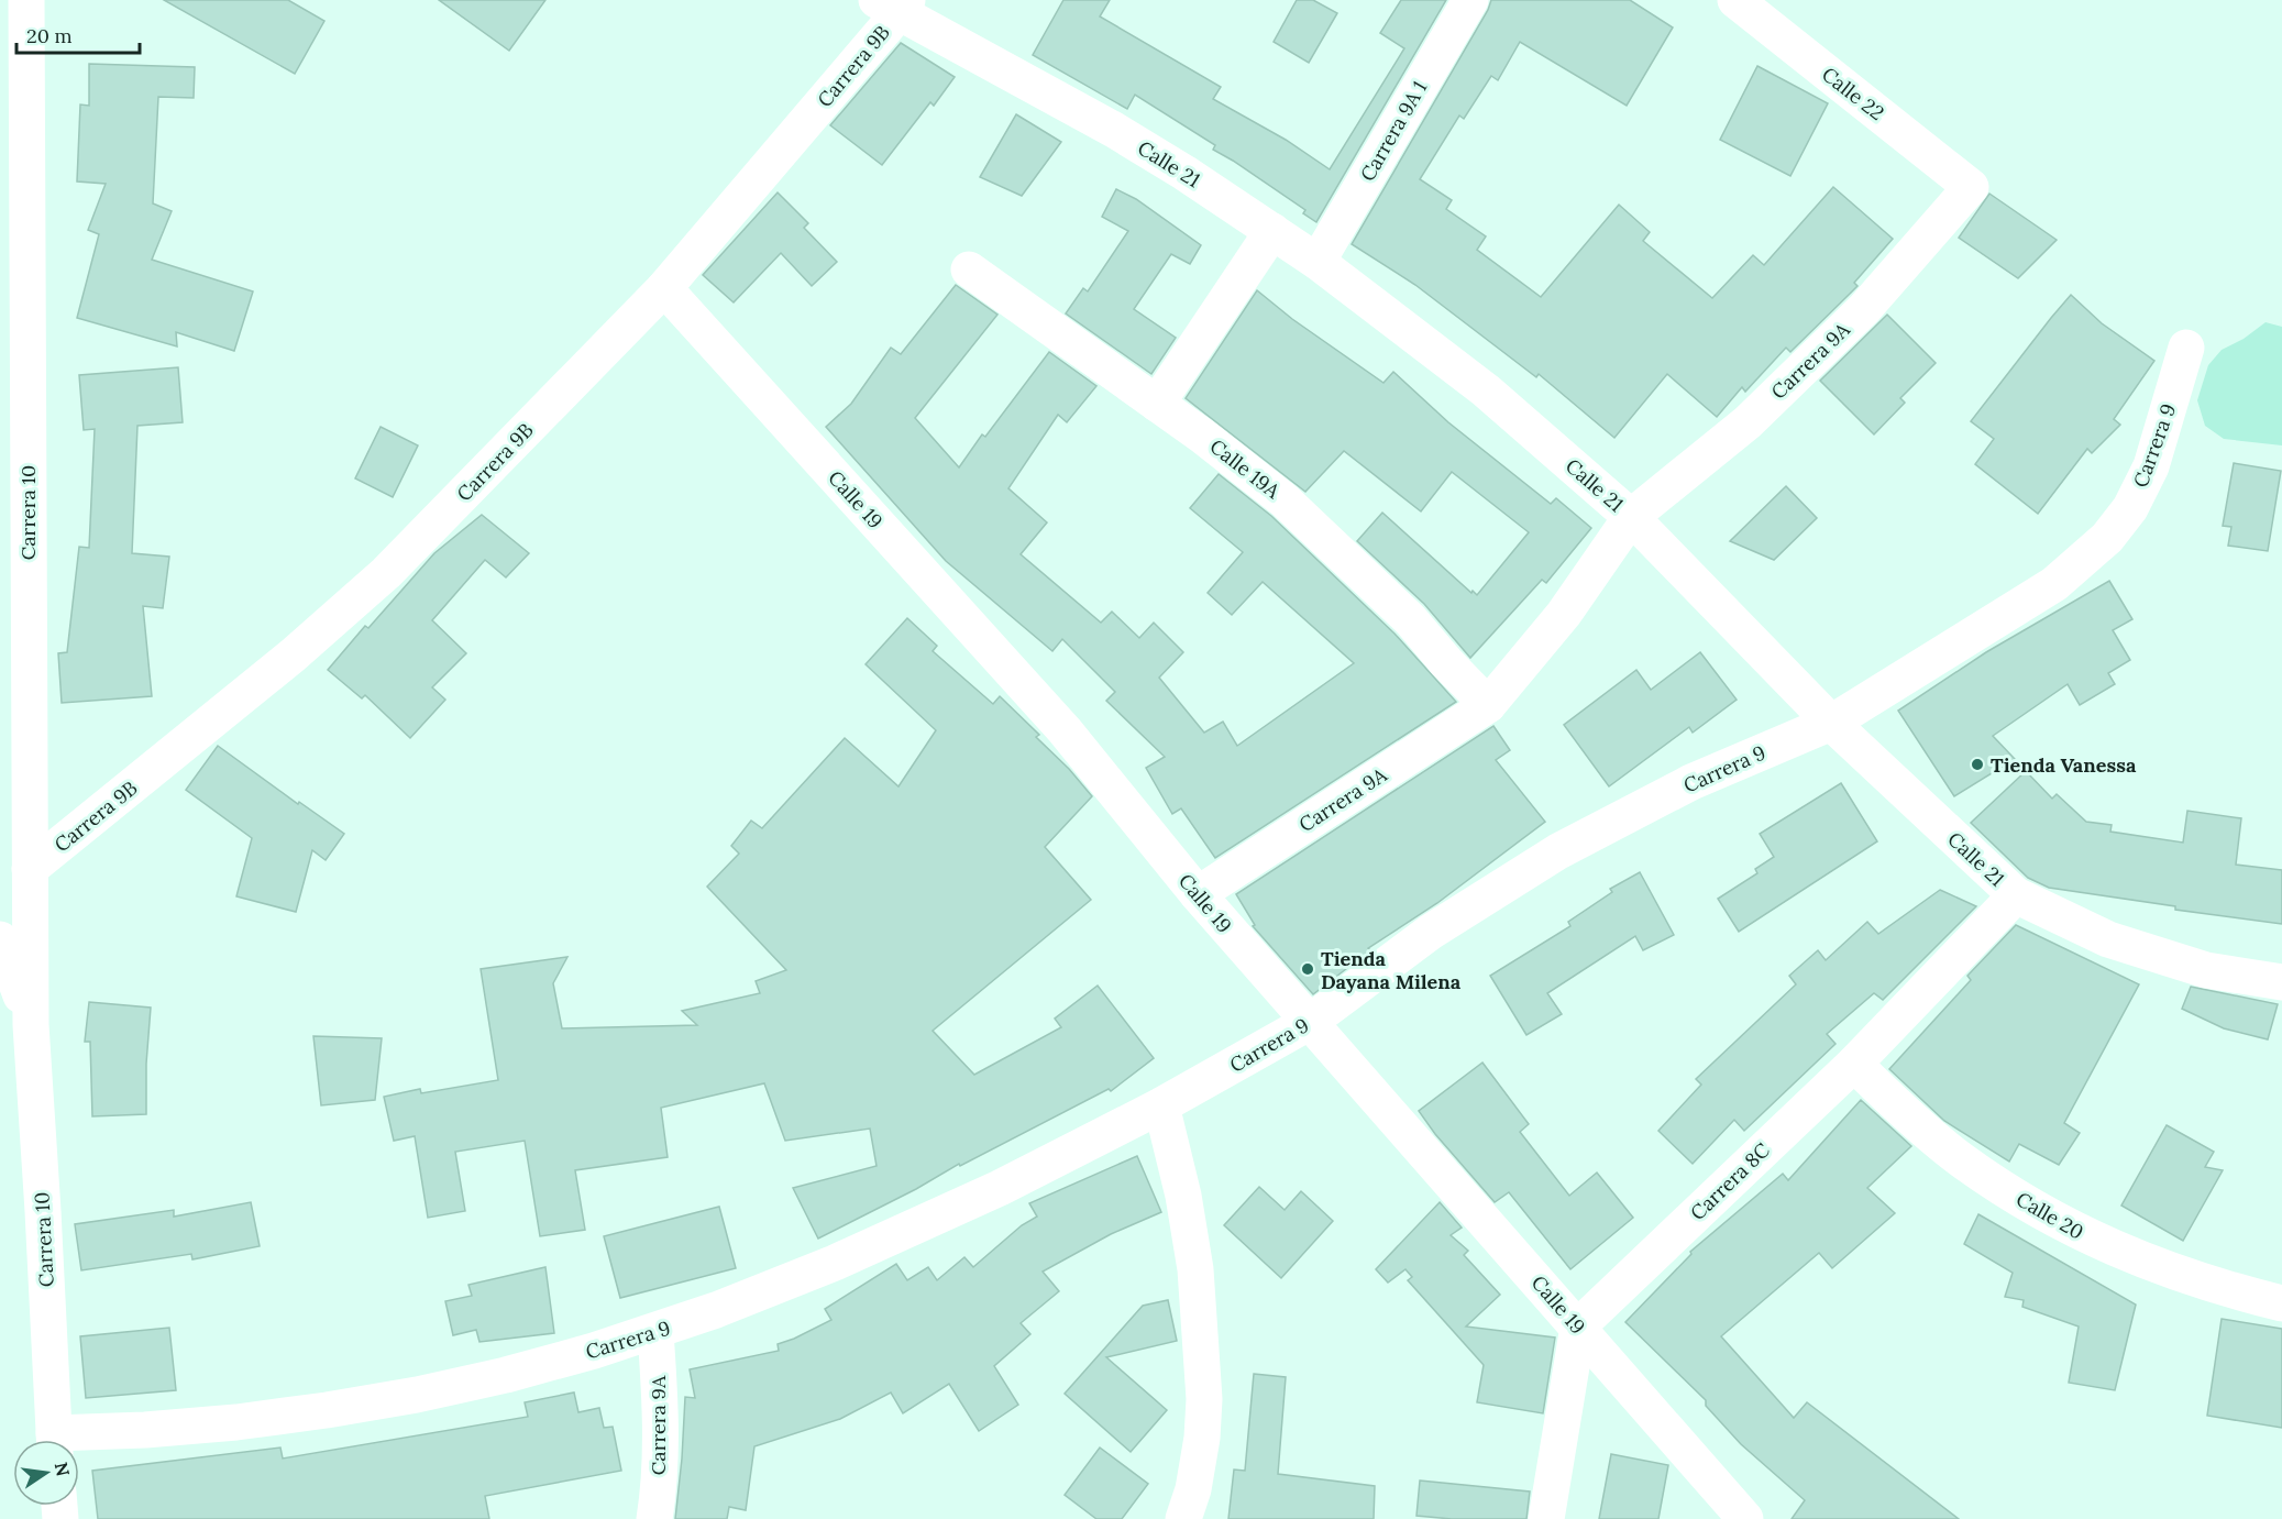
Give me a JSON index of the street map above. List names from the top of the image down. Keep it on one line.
{"streets":{"street":["Carrera 9B","Calle 22","Carrera 9A 1","Calle 21","Carrera 9A","Carrera 9","Calle 19A","Calle 19","Carrera 10","Carrera 8C","Calle 20"]},"crossings":[["Carrera 9B","Calle 21"],["Carrera 9B","Calle 19"],["Carrera 9B","Carrera 10"],["Calle 22","Carrera 9A"],["Carrera 9A 1","Calle 21"],["Calle 21","Carrera 9A"],["Calle 21","Carrera 9"],["Calle 21","Carrera 8C"],["Carrera 9A","Carrera 9"],["Carrera 9A","Calle 19A"],["Carrera 9A","Calle 19"],["Carrera 9","Calle 19"],["Calle 19","Carrera 8C"],["Carrera 8C","Calle 20"]],"places":["Tienda Vanessa","Tienda Dayana Milena"],"scale_bar":"20 m","north":"right"}
